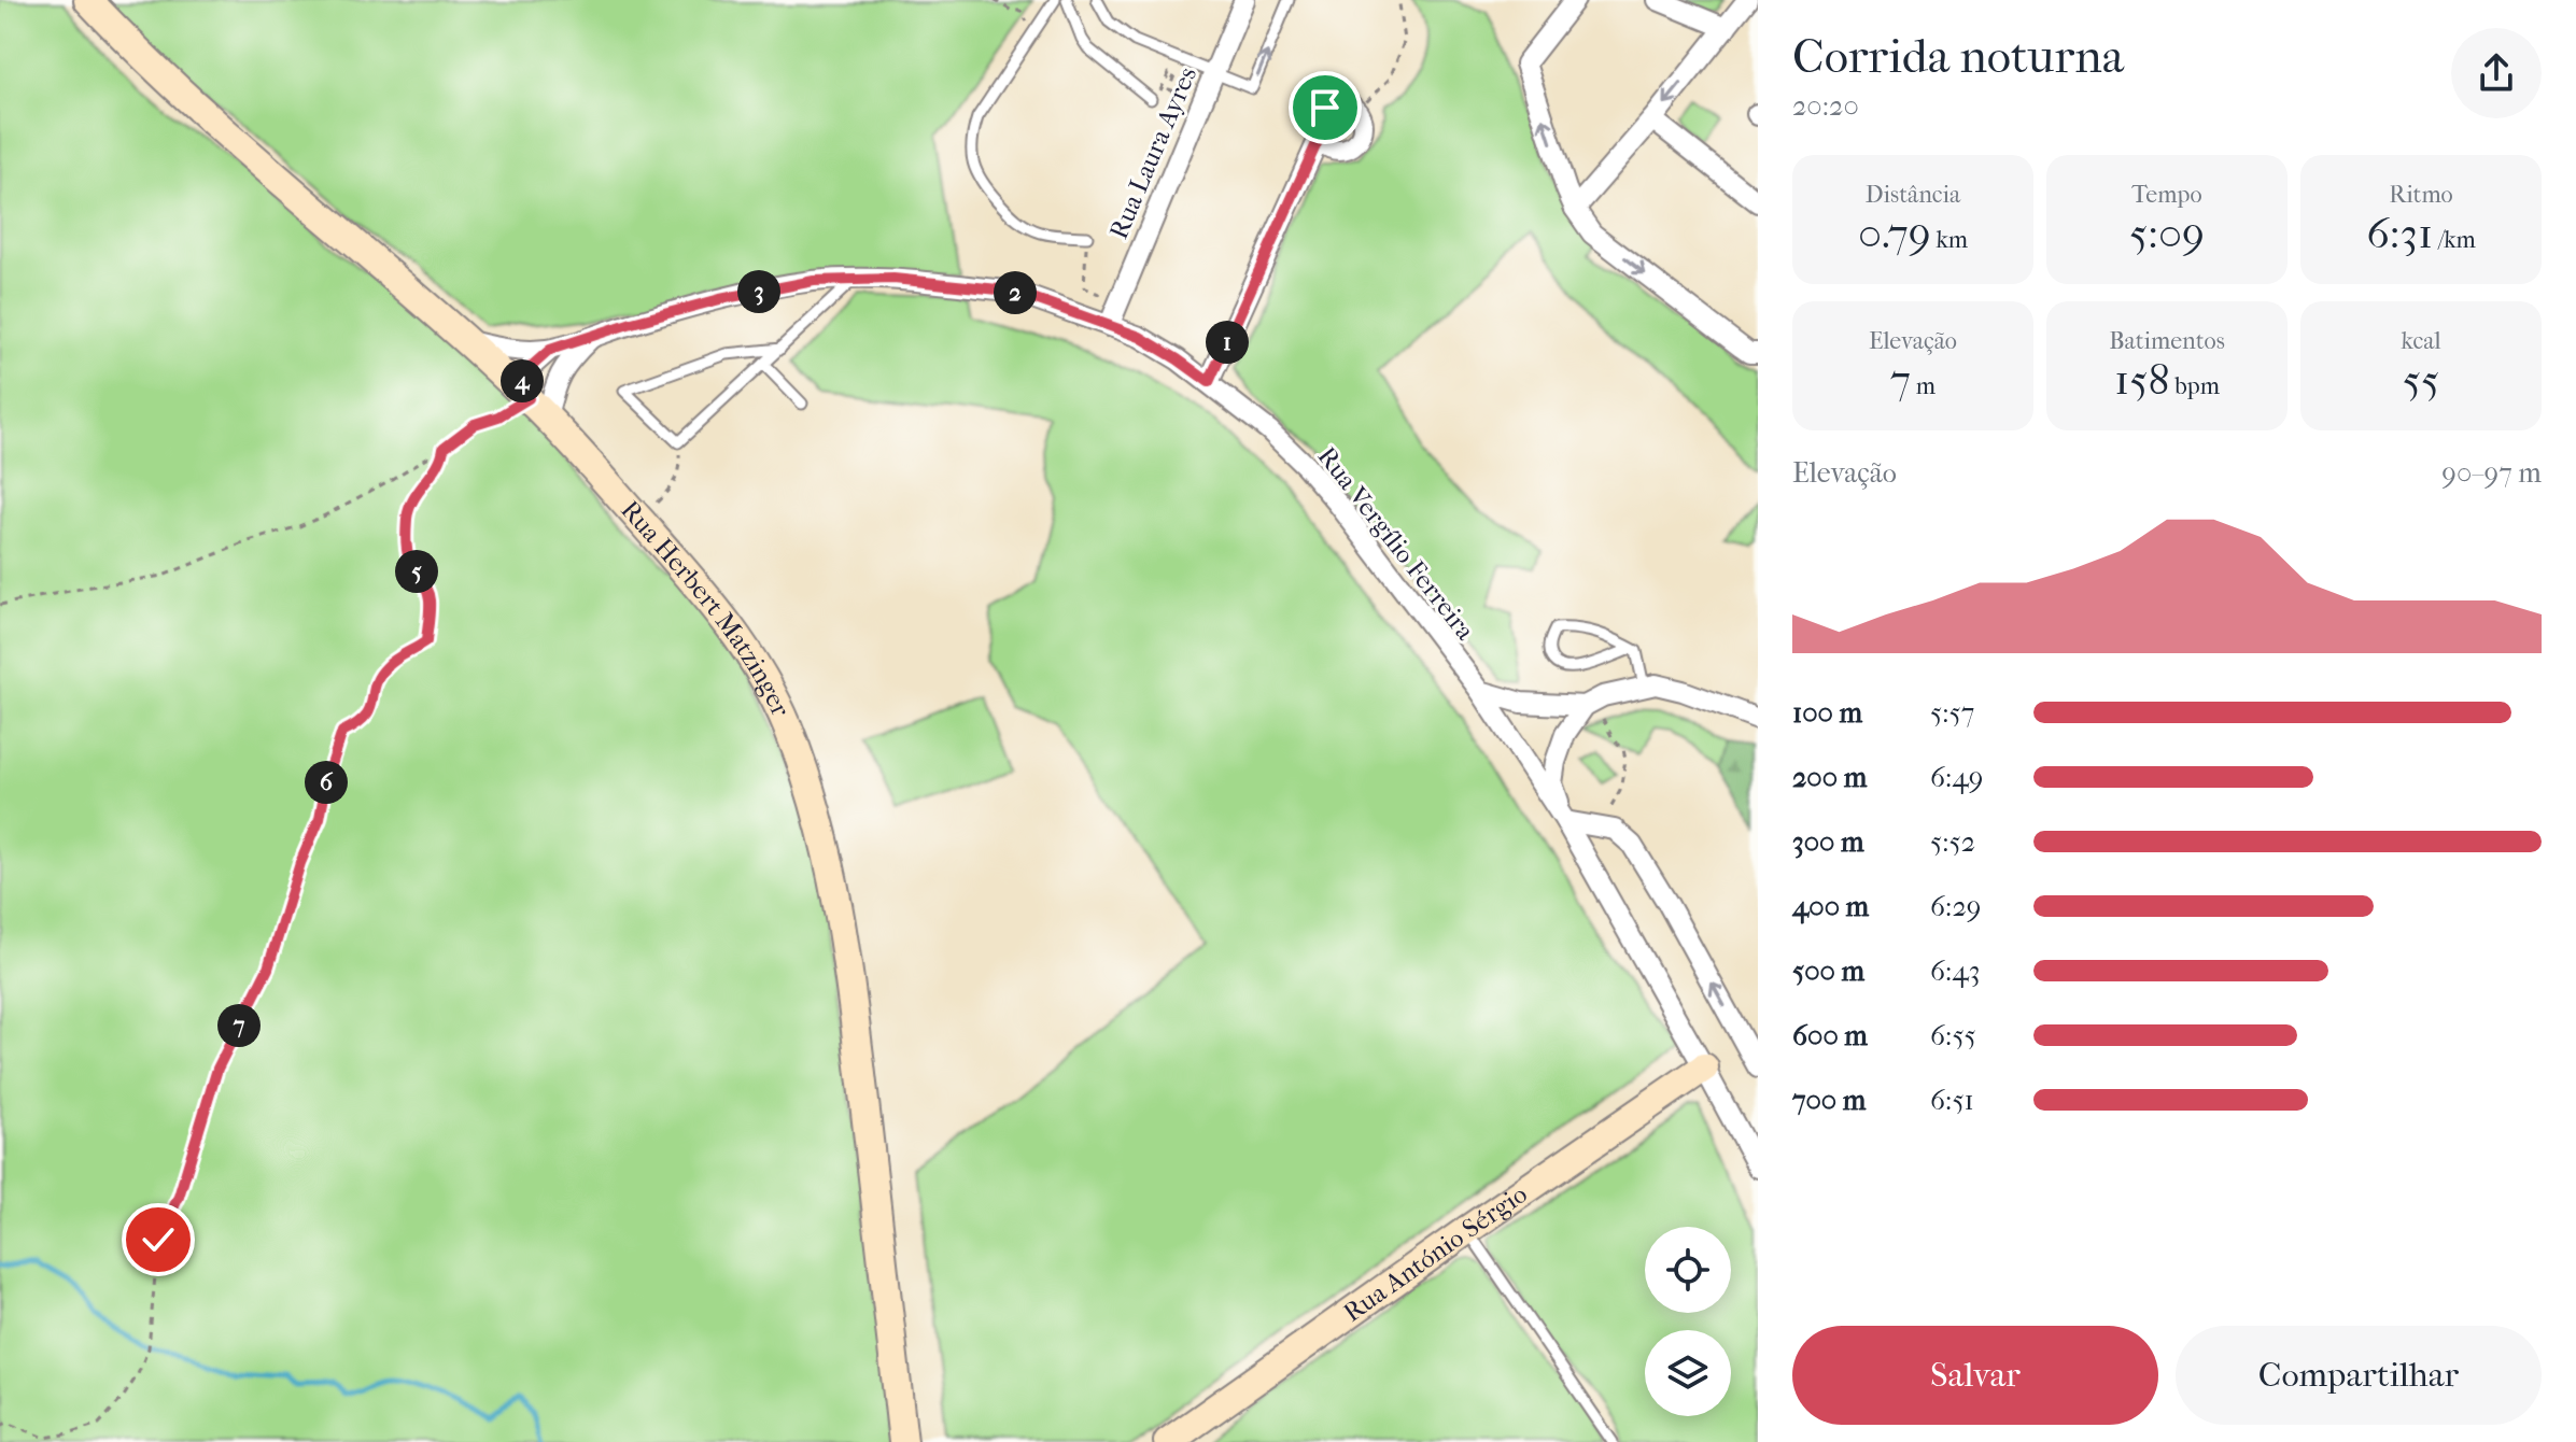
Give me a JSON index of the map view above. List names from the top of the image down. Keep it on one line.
{"streets":{"street":["Rua Laura Ayres","Rua Vergílio Ferreira","Rua Herbert Matzinger","Rua António Sérgio"]},"crossings":[["Rua Laura Ayres","Rua Vergílio Ferreira"],["Rua Vergílio Ferreira","Rua Herbert Matzinger"]],"page":{"heading":["Corrida noturna","20:20"],"stats":[["Distância","0.79 km"],["Tempo","5:09"],["Ritmo","6:31 /km"],["Elevação","7 m"],["Batimentos","158 bpm"],["kcal","55"]],"pins":["3","2","1","4","5","6","7"],"chart":["Elevação","90–97 m"],"list":[{"name":"100 m","note":"5:57"},{"name":"200 m","note":"6:49"},{"name":"300 m","note":"5:52"},{"name":"400 m","note":"6:29"},{"name":"500 m","note":"6:43"},{"name":"600 m","note":"6:55"},{"name":"700 m","note":"6:51"}],"buttons":["Salvar","Compartilhar"]}}
